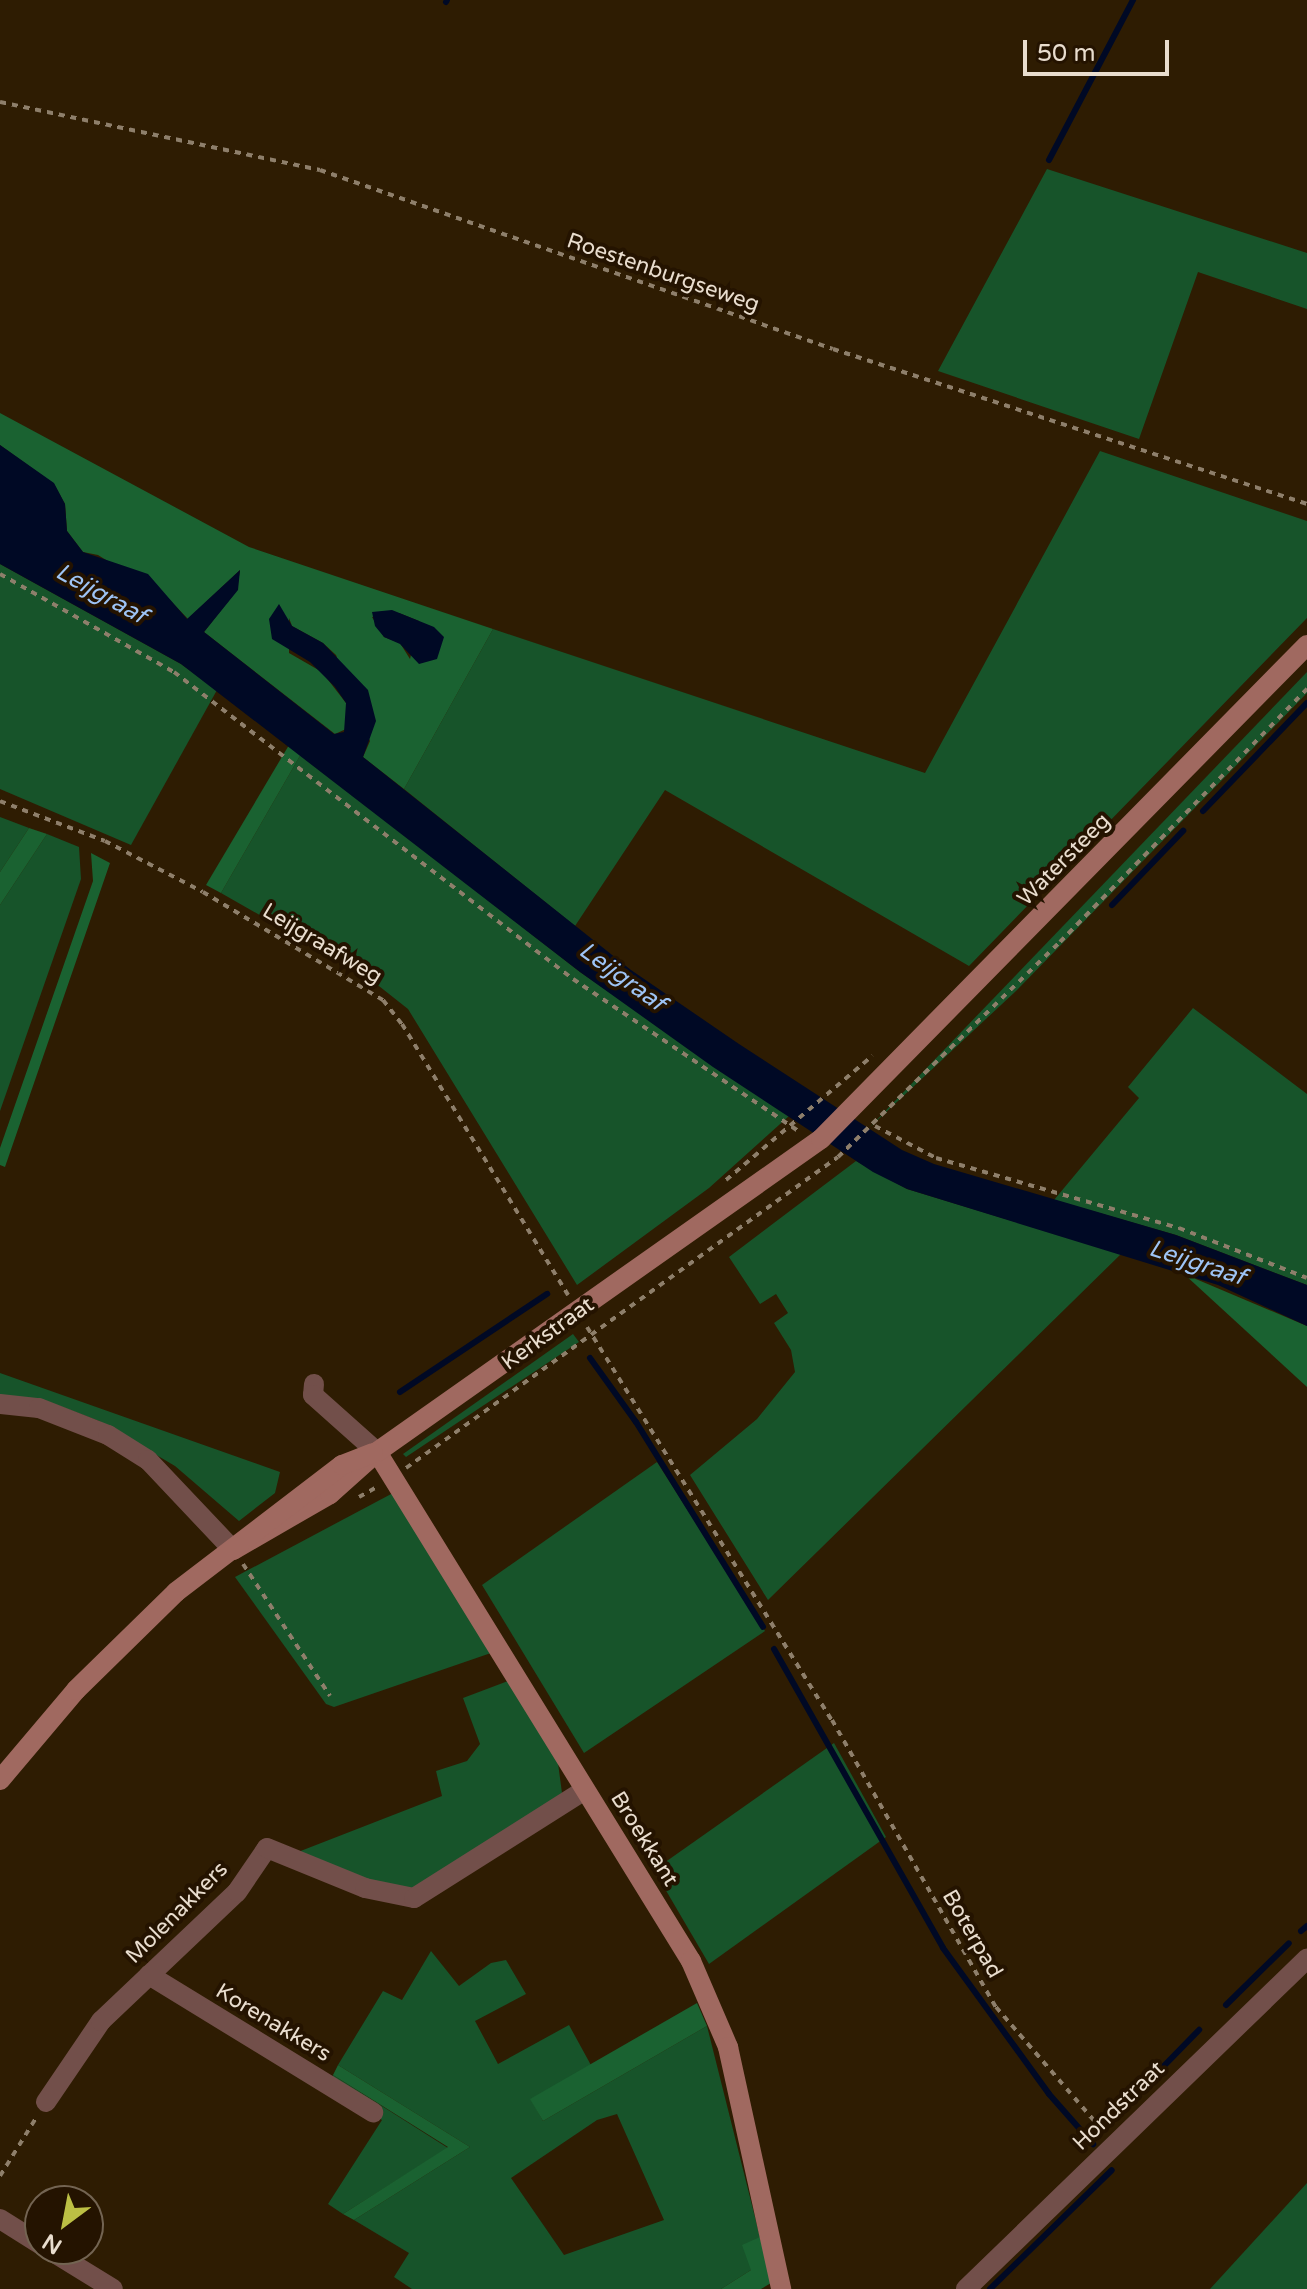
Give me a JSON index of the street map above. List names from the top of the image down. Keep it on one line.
{"streets":{"street":["Watersteeg","Kerkstraat","Broekkant","Molenakkers","Korenakkers","Hondstraat"],"path":["Roestenburgseweg","Leijgraafweg","Boterpad"]},"crossings":[["Watersteeg","Kerkstraat"],["Leijgraafweg","Kerkstraat"],["Leijgraafweg","Boterpad"],["Kerkstraat","Broekkant"],["Kerkstraat","Boterpad"],["Broekkant","Molenakkers"],["Molenakkers","Korenakkers"],["Boterpad","Hondstraat"]],"water":["Leijgraaf"],"scale_bar":"50 m","north":"bottom left"}
